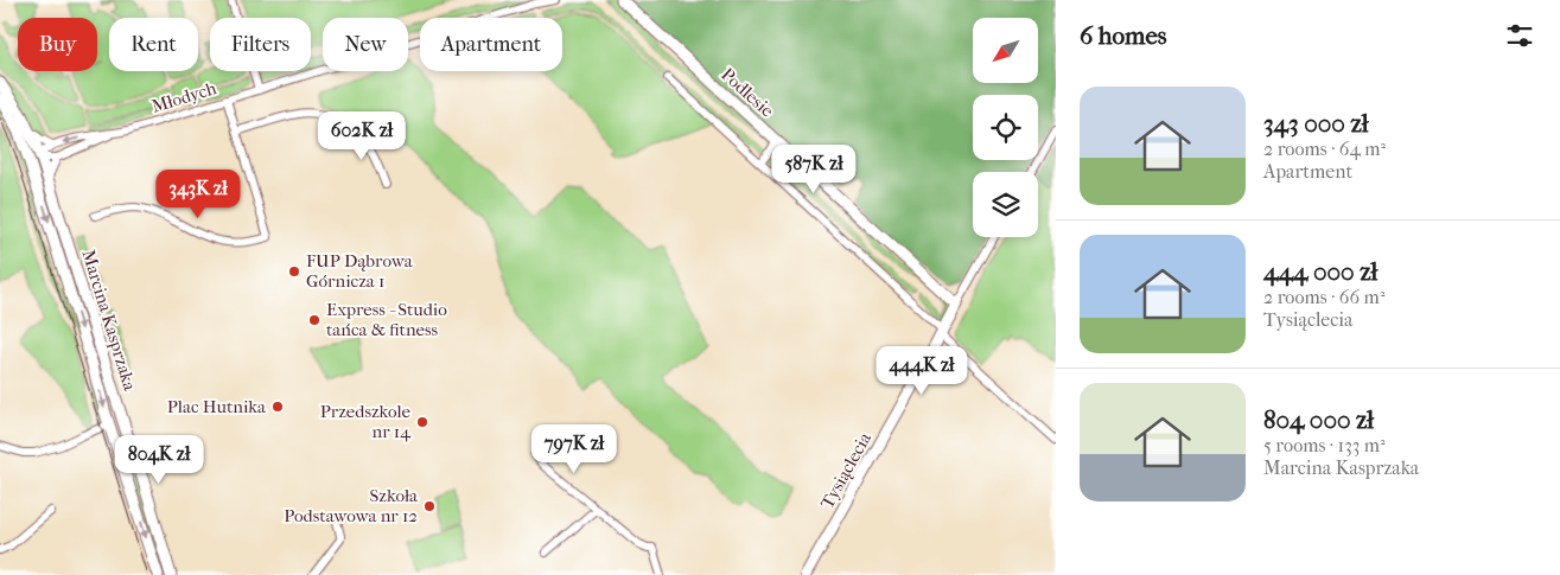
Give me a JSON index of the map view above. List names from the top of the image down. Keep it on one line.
{"streets":{"street":["Podlesie","Młodych","Marcina Kasprzaka","Tysiąclecia"]},"crossings":[["Podlesie","Tysiąclecia"],["Młodych","Marcina Kasprzaka"]],"places":["FUP Dąbrowa Górnicza 1","Express - Studio tańca & fitness","Plac Hutnika","Przedszkole nr 14","Szkoła Podstawowa nr 12"],"north":"bottom left","page":{"heading":"6 homes","chip":["Buy","Rent","Filters","New","Apartment"],"list":[{"name":"343 000 zł","note":"2 rooms · 64 m² · Apartment"},{"name":"444 000 zł","note":"2 rooms · 66 m² · Tysiąclecia"},{"name":"804 000 zł","note":"5 rooms · 133 m² · Marcina Kasprzaka"}],"price":["602K zł","587K zł","343K zł","444K zł","797K zł","804K zł"]}}
